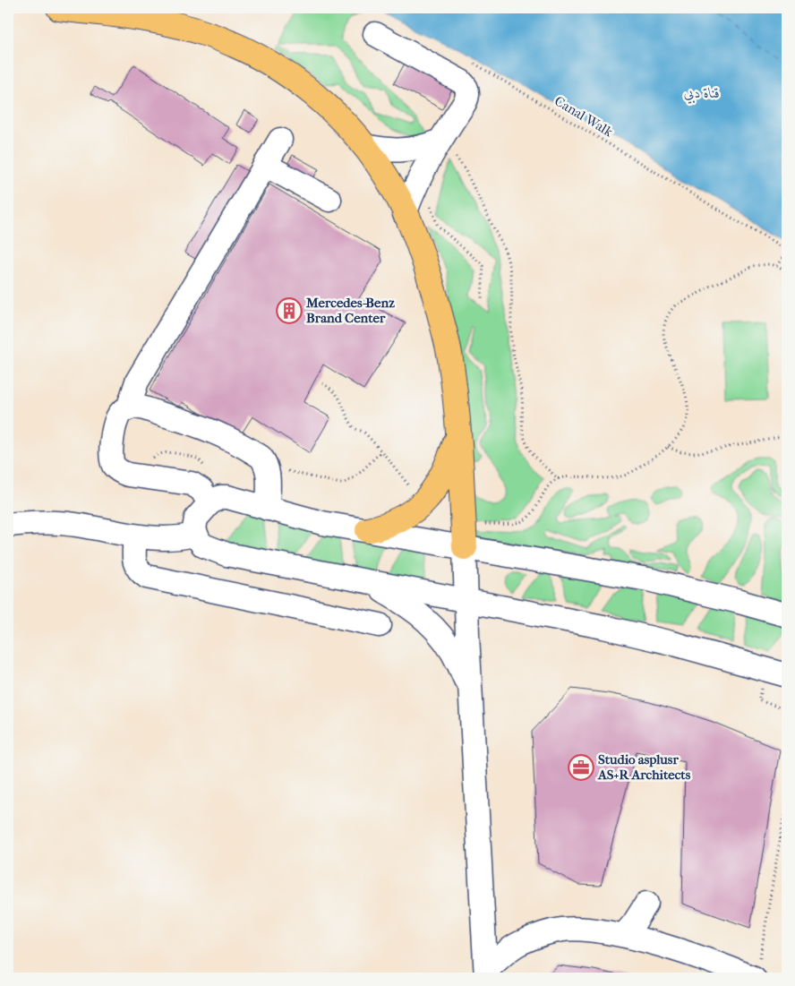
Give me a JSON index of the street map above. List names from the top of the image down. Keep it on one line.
{"streets":{"path":["Canal Walk"]},"water":["قناة دبي"],"places":{"building":["Mercedes-Benz Brand Center"],"office":["Studio asplusr AS+R Architects"]}}
